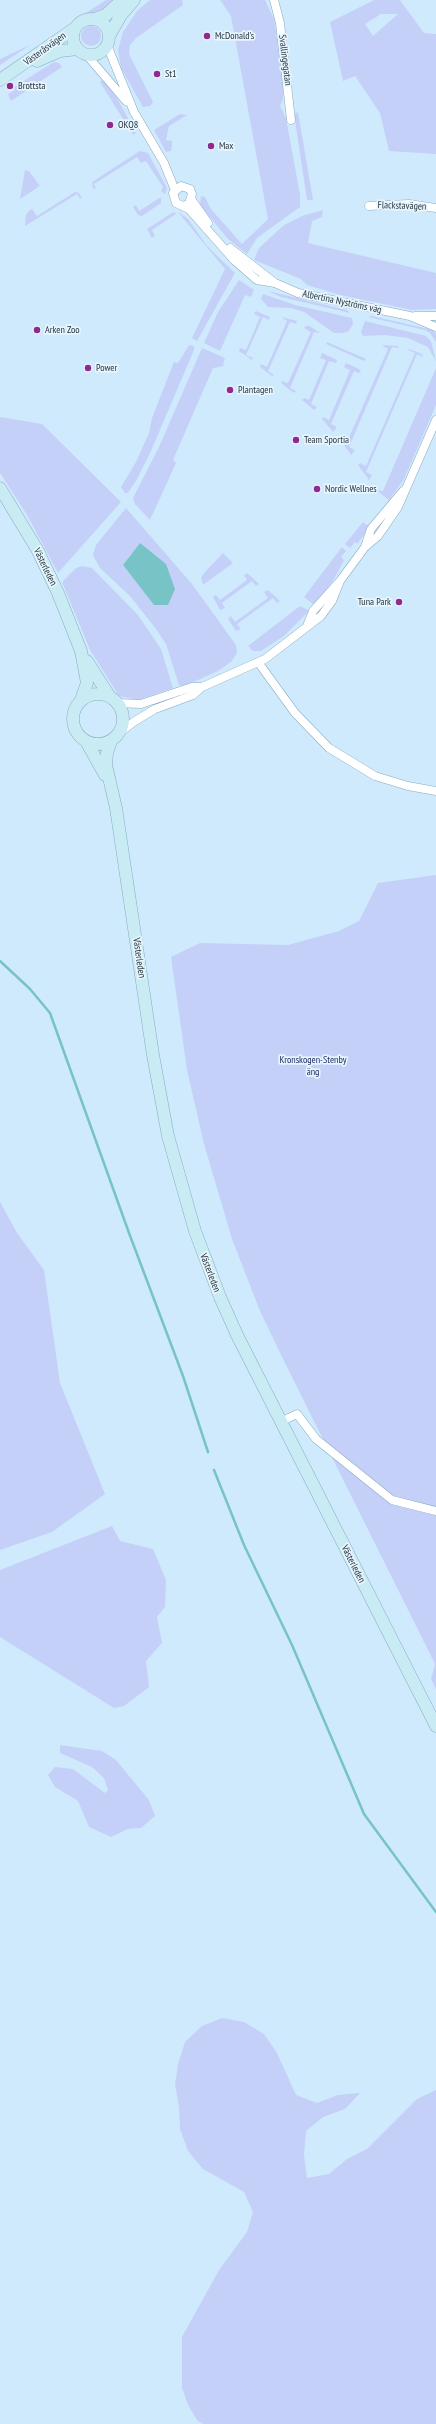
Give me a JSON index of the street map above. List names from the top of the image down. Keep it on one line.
{"streets":{"main road":["Västeråsvägen","Västerleden"],"street":["Svallingegatan","Flackstavägen","Albertina Nyströms väg"]},"parks":["Kronskogen-Stenby äng"],"places":["McDonald's","St1","Brottsta","OKQ8","Max","Arken Zoo","Power","Plantagen","Team Sportia","Nordic Wellnes","Tuna Park"]}
